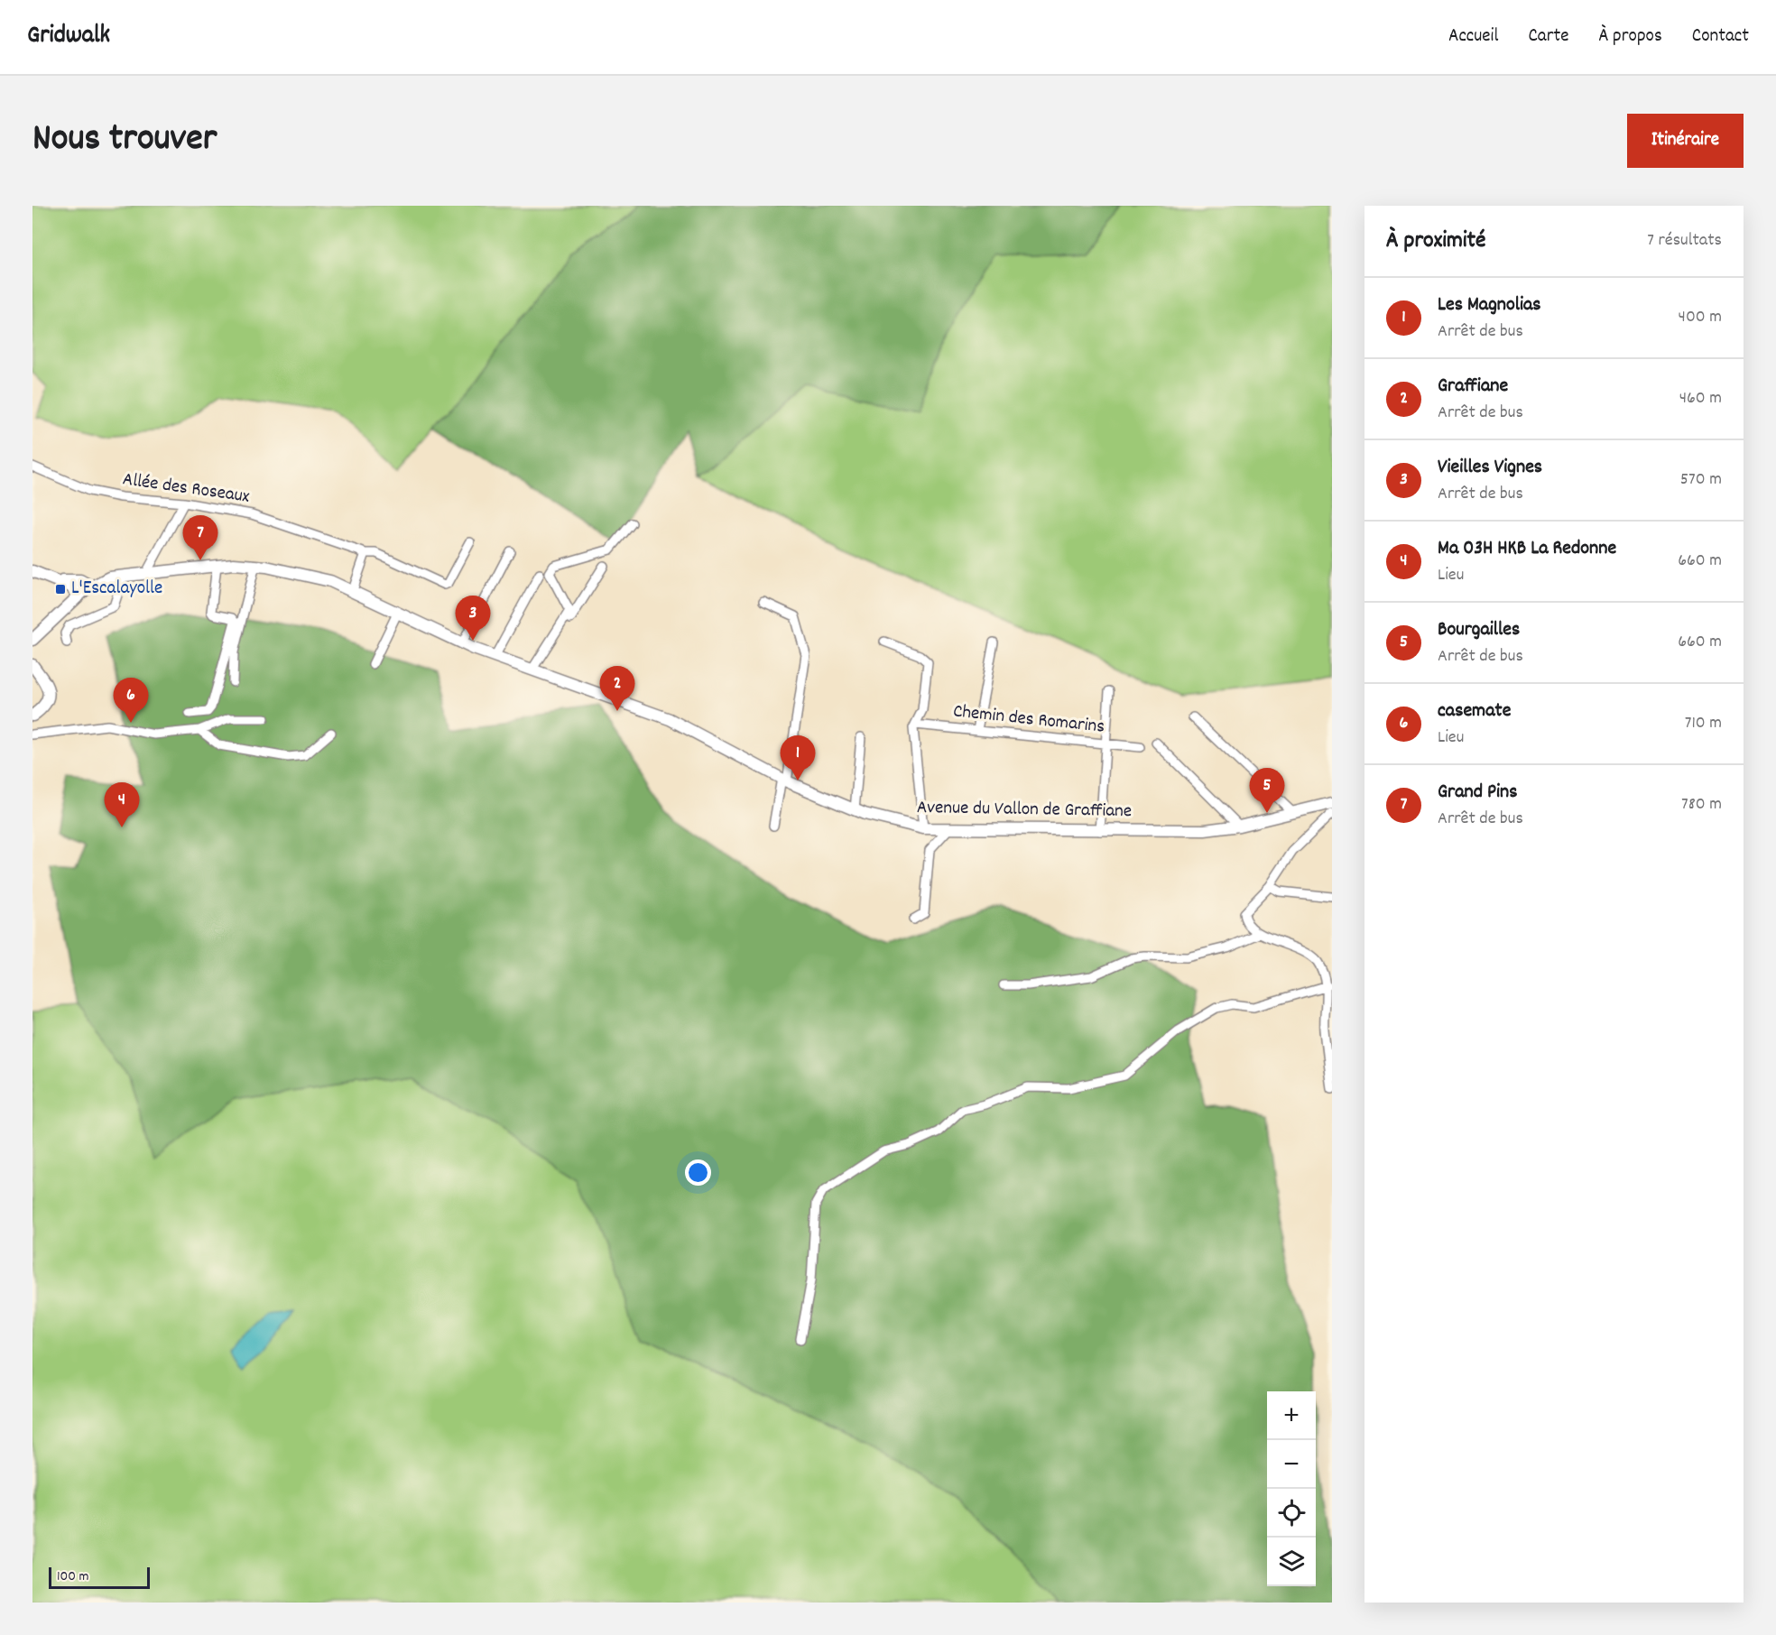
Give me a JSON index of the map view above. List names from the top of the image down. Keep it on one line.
{"streets":{"street":["Allée des Roseaux","Chemin des Romarins","Avenue du Vallon de Graffiane"]},"places":{"transit":["L'Escalayolle"]},"scale_bar":"100 m","page":{"header":"Gridwalk","nav":["Accueil","Carte","À propos","Contact"],"title":"Nous trouver","buttons":"Itinéraire","heading":["À proximité","7 résultats"],"list":[{"mark":"1","name":"Les Magnolias","note":"Arrêt de bus","value":"400 m"},{"mark":"2","name":"Graffiane","note":"Arrêt de bus","value":"460 m"},{"mark":"3","name":"Vieilles Vignes","note":"Arrêt de bus","value":"570 m"},{"mark":"4","name":"Ma 03H HKB La Redonne","note":"Lieu","value":"660 m"},{"mark":"5","name":"Bourgailles","note":"Arrêt de bus","value":"660 m"},{"mark":"6","name":"casemate","note":"Lieu","value":"710 m"},{"mark":"7","name":"Grand Pins","note":"Arrêt de bus","value":"780 m"}],"pins":["7","3","2","6","1","5","4"],"map_buttons":["+","−"],"scale":"100 m"}}
